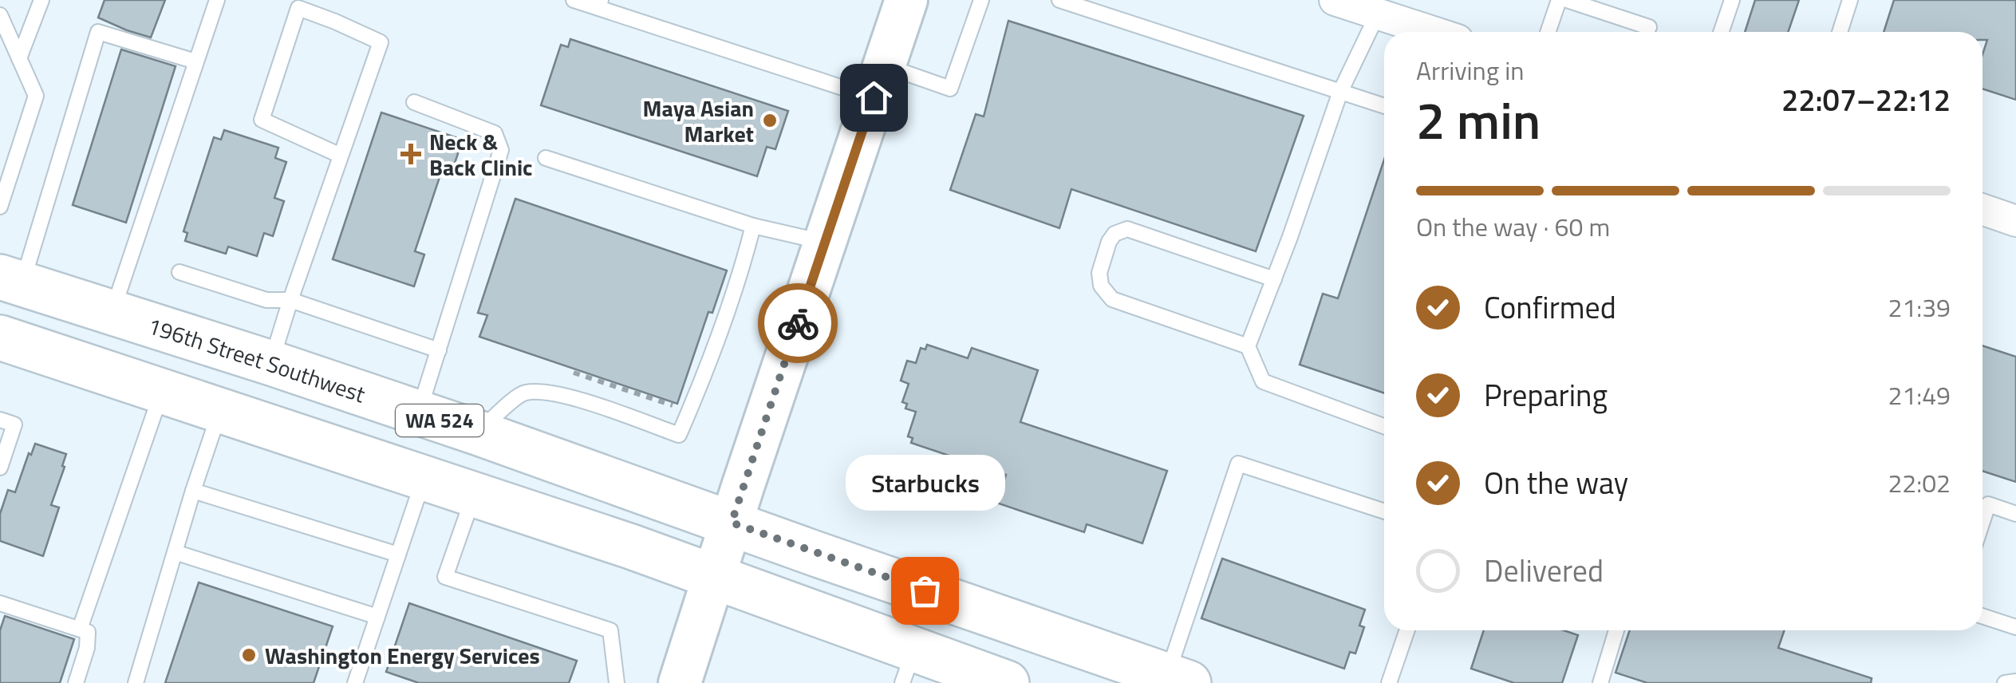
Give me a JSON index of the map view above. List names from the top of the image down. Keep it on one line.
{"streets":{"main road":["196th Street Southwest","WA 524"]},"places":{"other":["Maya Asian Market","Starbucks","Washington Energy Services"],"health":["Neck & Back Clinic"]},"page":{"heading":["2 min","Arriving in","22:07–22:12"],"bar":"On the way · 60 m","list":[["Confirmed","21:39"],["Preparing","21:49"],["On the way","22:02"],"Delivered"],"bubble":"Starbucks"}}
